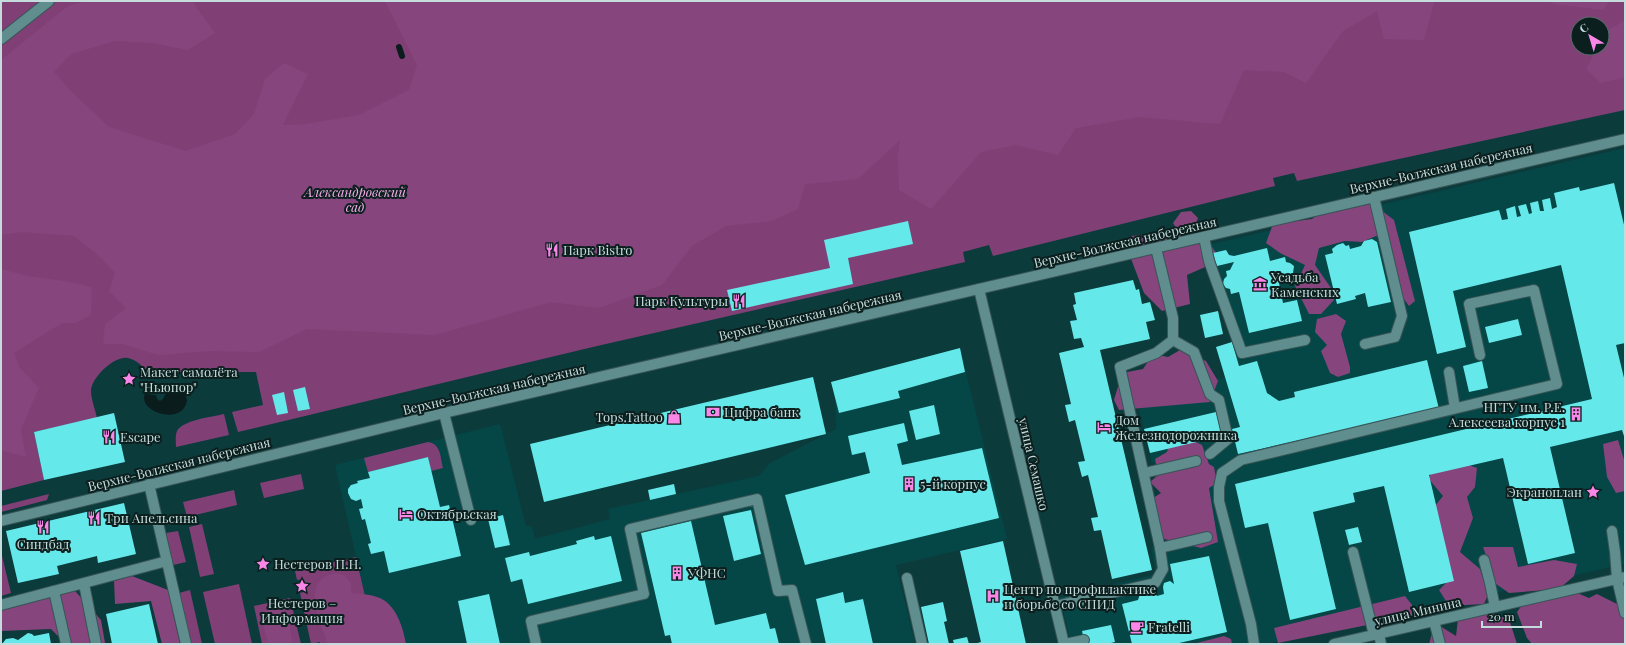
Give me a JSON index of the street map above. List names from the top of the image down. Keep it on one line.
{"streets":{"street":["Верхне-Волжская набережная","улица Семашко","улица Минина"]},"crossings":[["Верхне-Волжская набережная","улица Семашко"]],"parks":["Александровский сад"],"places":{"restaurant":["Парк Bistro","Парк Культуры","Escape","Три Апельсина","Синдбад"],"museum":["Усадьба Каменских"],"place":["Макет самолёта \"Ньюпор\"","Экраноплан","Нестеров П.Н.","Нестеров – Информация"],"bank":["Цифра банк"],"building":["НГТУ им. Р.Е. Алексеева корпус 1","5-й корпус","УФНС"],"shop":["Tops.Tattoo"],"hotel":["Дом Железнодорожника","Октябрьская"],"hospital":["Центр по профилактике и борьбе со СПИД"],"cafe":["Fratelli"]},"scale_bar":"20 m","north":"top left"}
